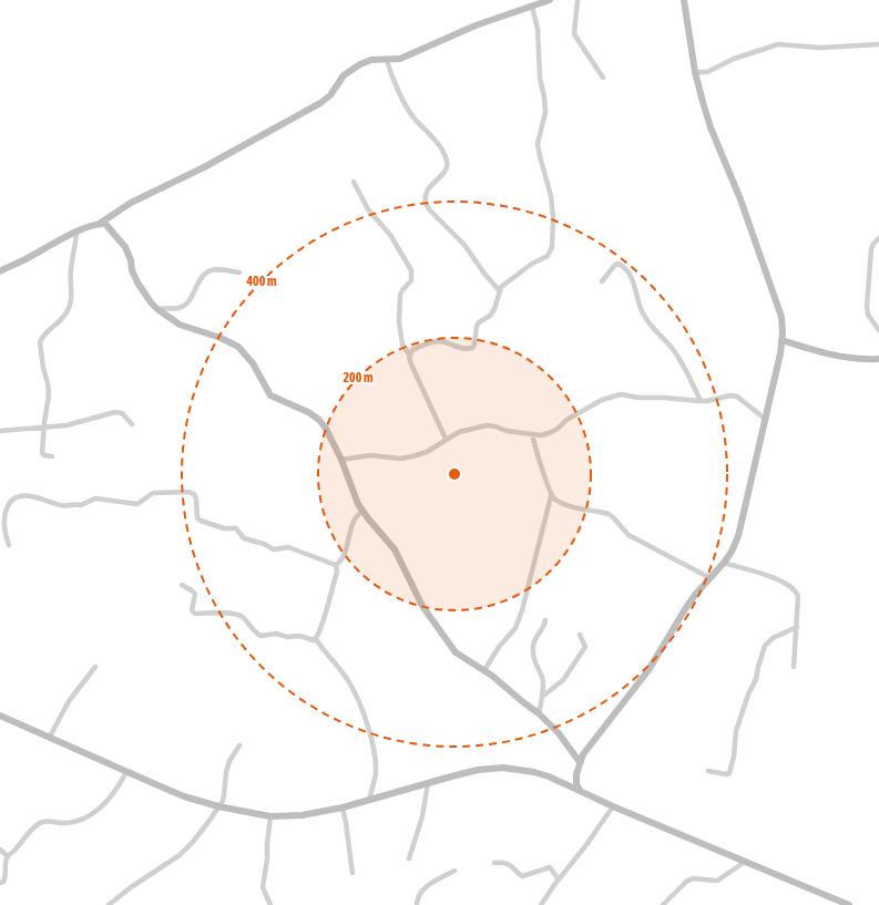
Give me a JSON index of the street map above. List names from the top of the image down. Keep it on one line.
{"rings":["400 m","200 m"]}
